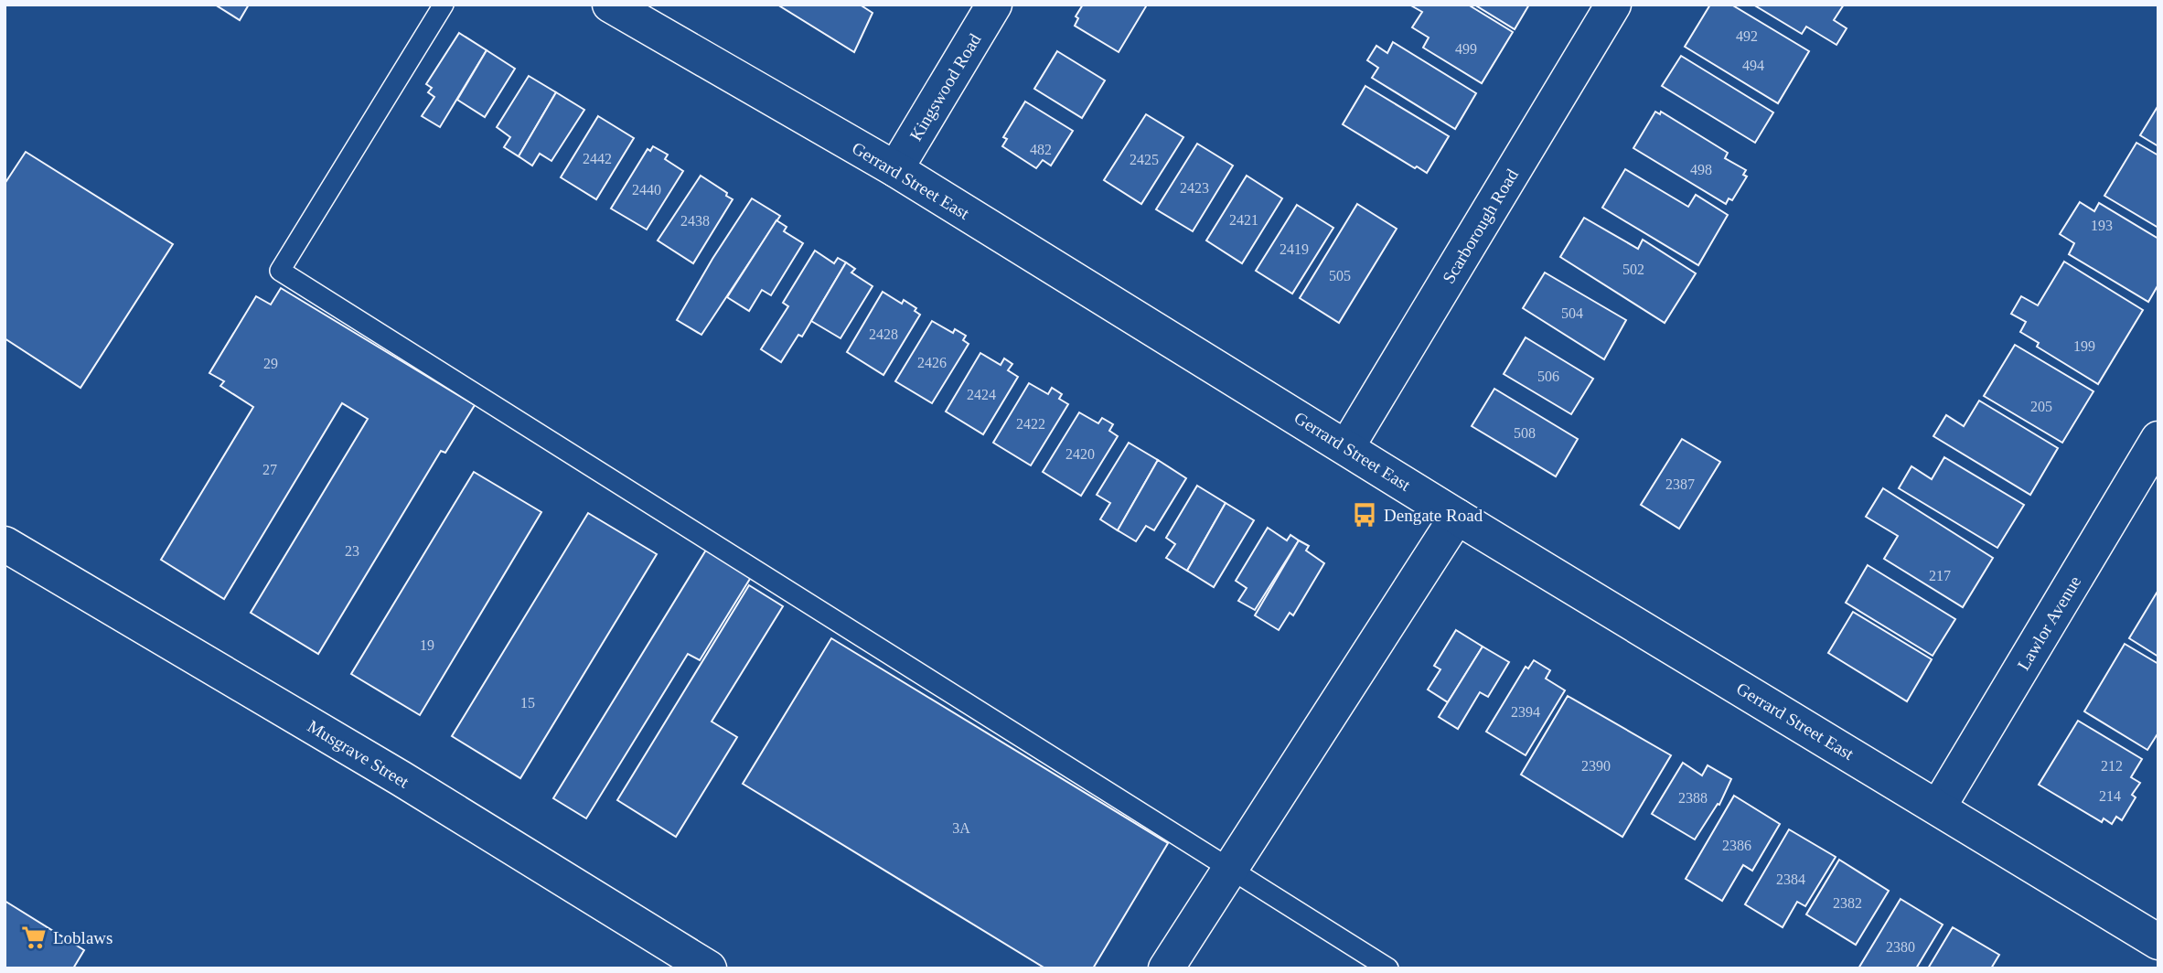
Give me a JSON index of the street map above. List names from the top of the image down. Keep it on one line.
{"streets":{"street":["Kingswood Road","Gerrard Street East","Scarborough Road","Lawlor Avenue","Musgrave Street"]},"crossings":[["Kingswood Road","Gerrard Street East"],["Gerrard Street East","Scarborough Road"],["Gerrard Street East","Lawlor Avenue"]],"places":{"bus stop":["Dengate Road"],"supermarket":["Loblaws"]},"house_numbers":["492","499","494","482","2442","2425","498","2423","2440","2421","2438","193","2419","502","505","504","2428","199","2426","29","506","2424","205","2422","508","2420","27","2387","23","217","19","15","2394","2390","212","214","2388","3A","2386","2384","2382","2380"]}
